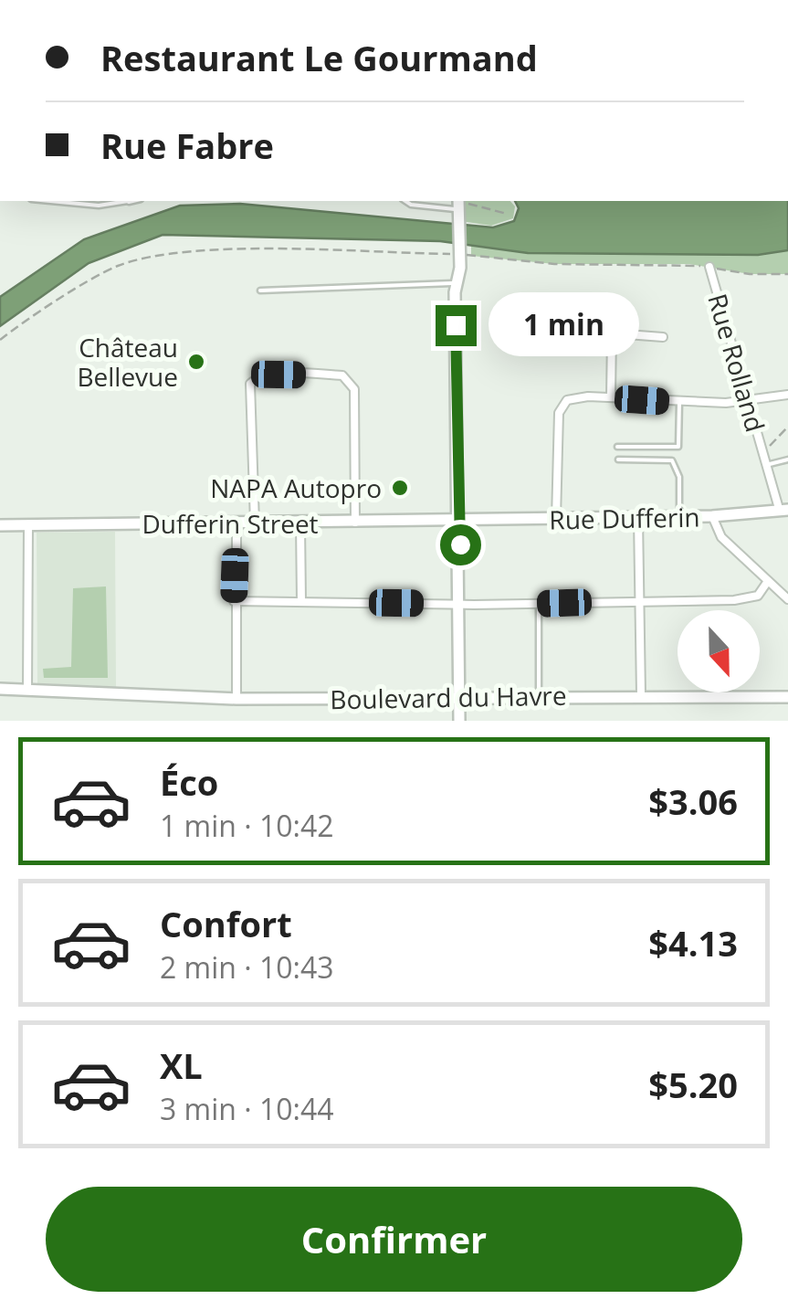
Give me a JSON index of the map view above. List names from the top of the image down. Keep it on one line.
{"streets":{"street":["Rue Rolland","Rue Dufferin","Dufferin Street","Boulevard du Havre"]},"crossings":[["Rue Rolland","Rue Dufferin"],["Rue Dufferin","Dufferin Street"]],"places":["Château Bellevue","NAPA Autopro"],"north":"bottom","page":{"banner":["Restaurant Le Gourmand","Rue Fabre"],"bubble":"1 min","list":[{"name":"Éco","note":"1 min · 10:42","value":"$3.06"},{"name":"Confort","note":"2 min · 10:43","value":"$4.13"},{"name":"XL","note":"3 min · 10:44","value":"$5.20"}],"buttons":"Confirmer"}}
